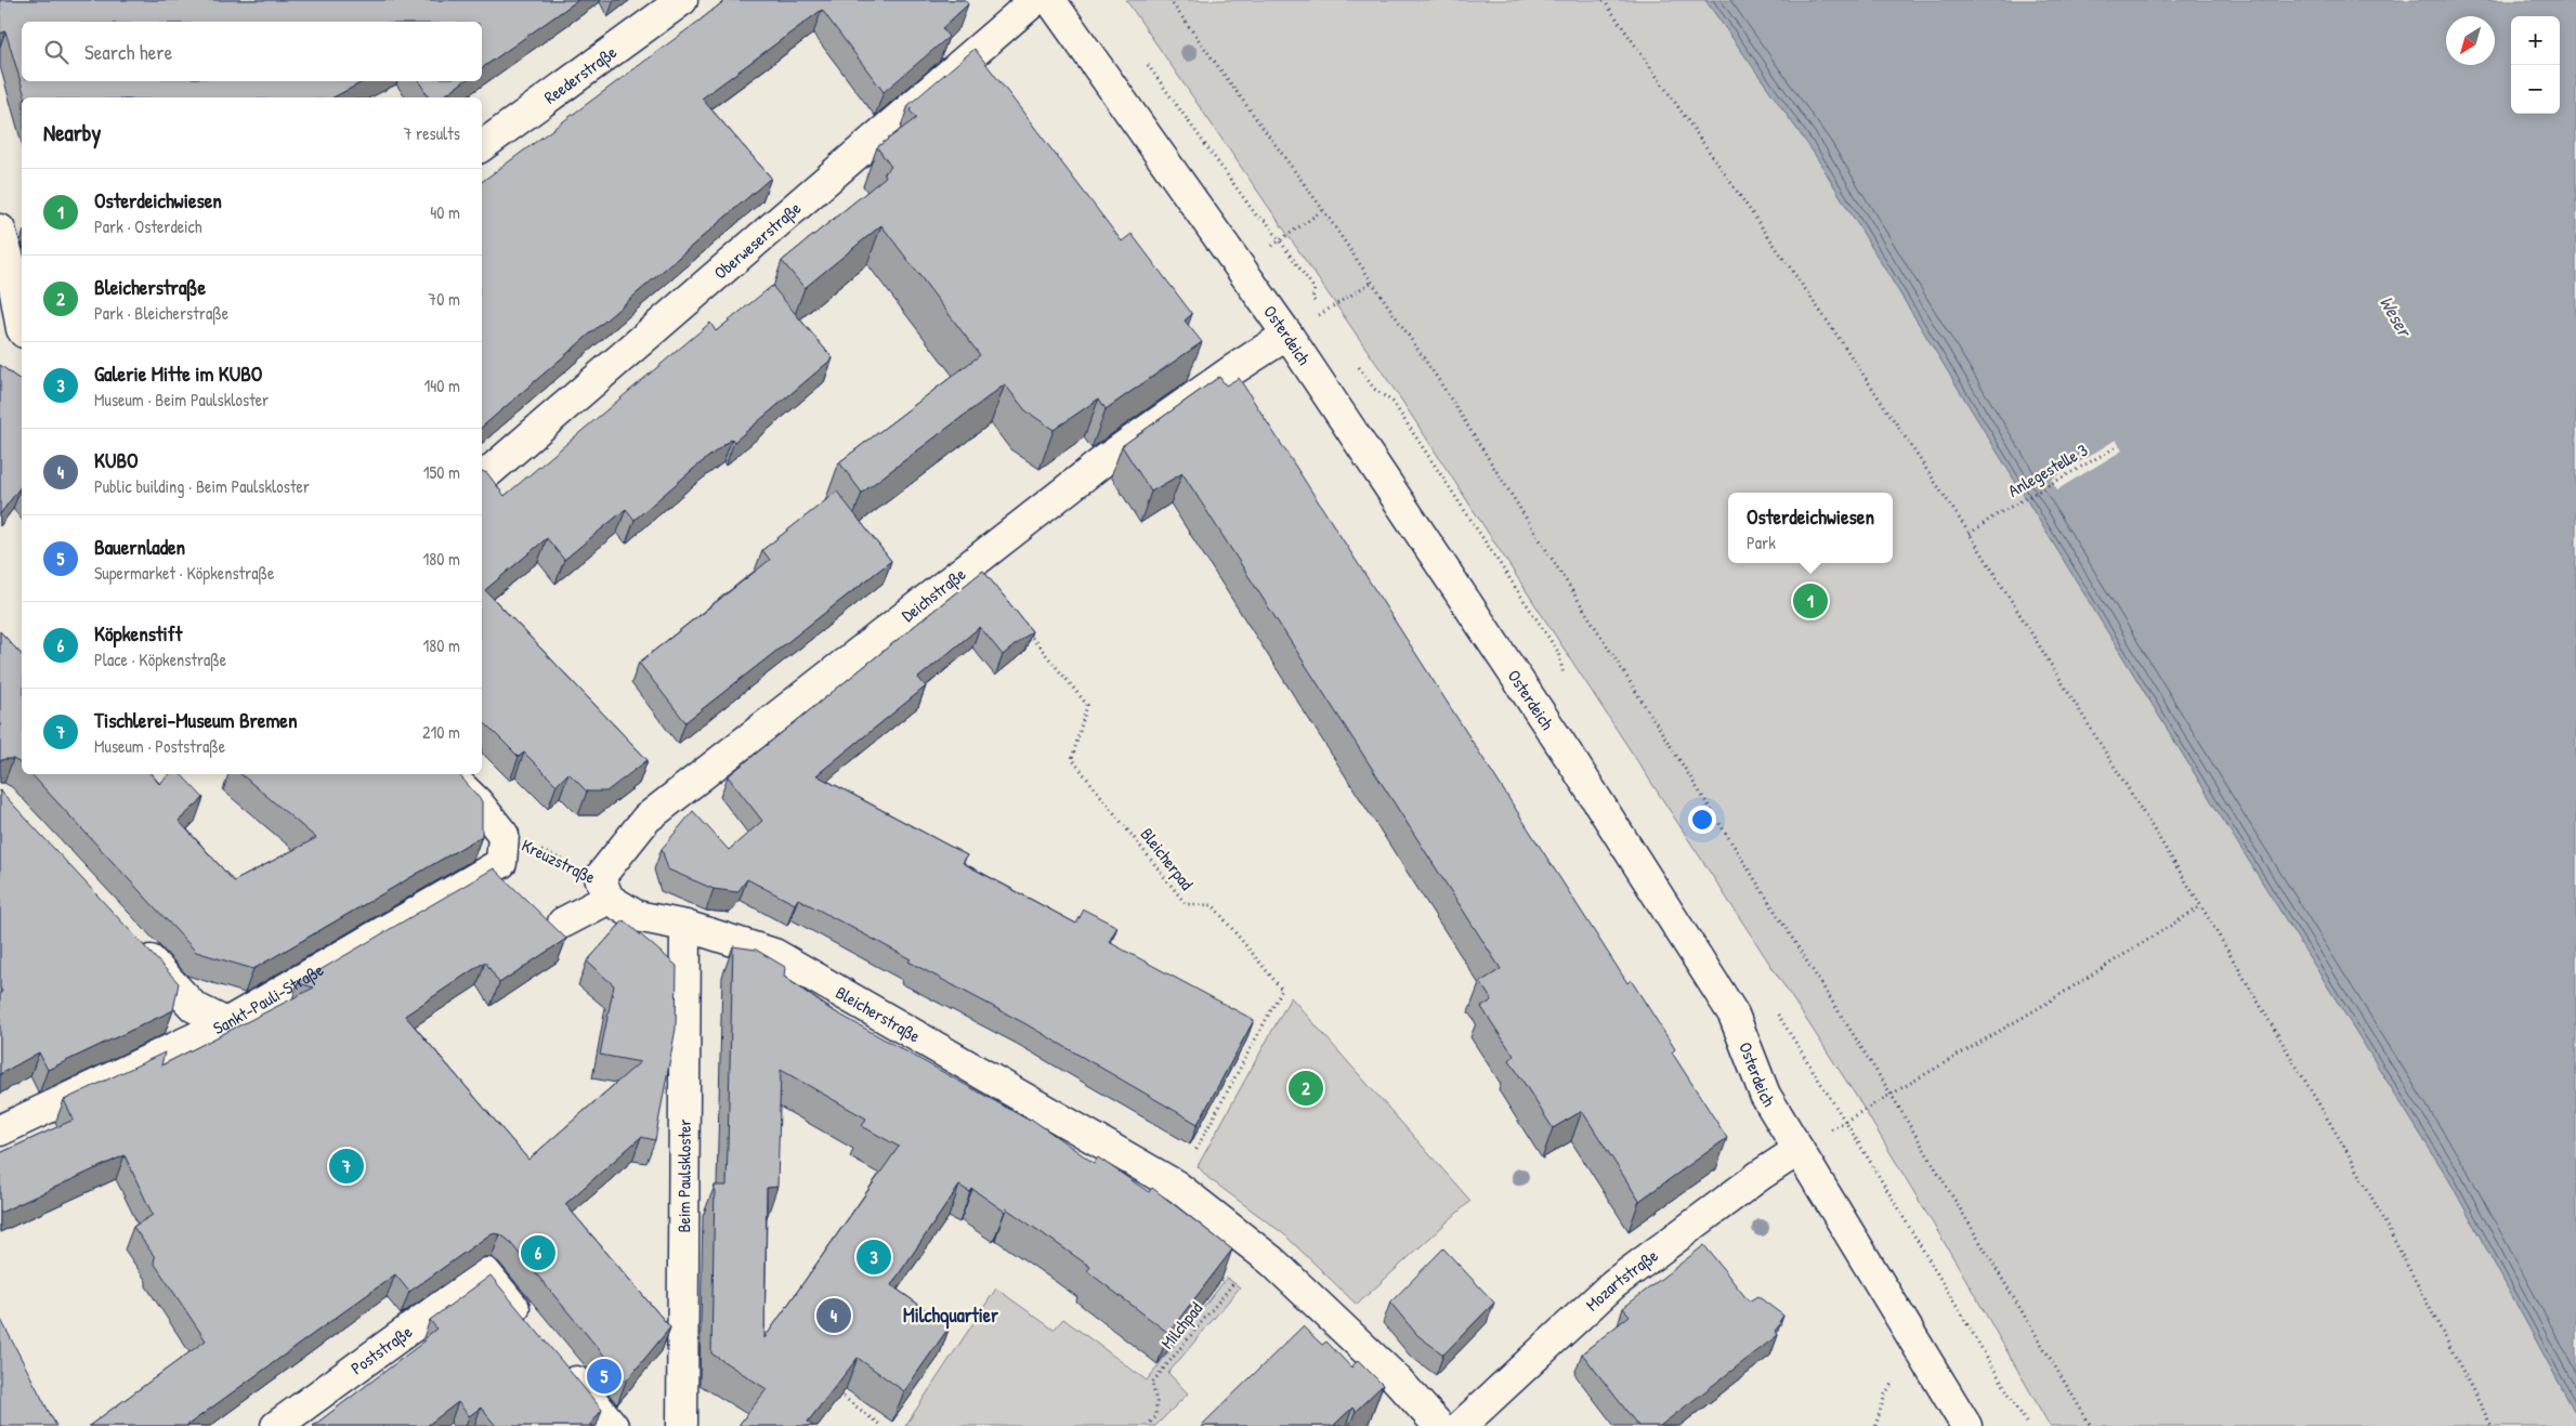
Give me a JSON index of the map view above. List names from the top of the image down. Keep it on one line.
{"streets":{"street":["Reederstraße","Oberweserstraße","Osterdeich","Deichstraße","Kreuzstraße","Sankt-Pauli-Straße","Bleicherstraße","Beim Paulskloster","Mozartstraße","Poststraße"],"path":["Anlegestelle 3","Bleicherpad","Milchpad"]},"crossings":[["Osterdeich","Deichstraße"],["Osterdeich","Mozartstraße"],["Deichstraße","Kreuzstraße"],["Bleicherpad","Bleicherstraße"],["Kreuzstraße","Sankt-Pauli-Straße"],["Kreuzstraße","Bleicherstraße"],["Kreuzstraße","Beim Paulskloster"],["Bleicherstraße","Beim Paulskloster"],["Bleicherstraße","Milchpad"]],"districts":["Milchquartier"],"water":["Weser"],"north":"bottom left","page":{"map_buttons":["+","−"],"search":"Search here","heading":["Nearby","7 results"],"list":[{"mark":"1","name":"Osterdeichwiesen","note":"Park · Osterdeich","value":"40 m"},{"mark":"2","name":"Bleicherstraße","note":"Park · Bleicherstraße","value":"70 m"},{"mark":"3","name":"Galerie Mitte im KUBO","note":"Museum · Beim Paulskloster","value":"140 m"},{"mark":"4","name":"KUBO","note":"Public building · Beim Paulskloster","value":"150 m"},{"mark":"5","name":"Bauernladen","note":"Supermarket · Köpkenstraße","value":"180 m"},{"mark":"6","name":"Köpkenstift","note":"Place · Köpkenstraße","value":"180 m"},{"mark":"7","name":"Tischlerei-Museum Bremen","note":"Museum · Poststraße","value":"210 m"}],"popup":["Osterdeichwiesen","Park"],"pins":["1","2","7","6","3","4","5"]}}
